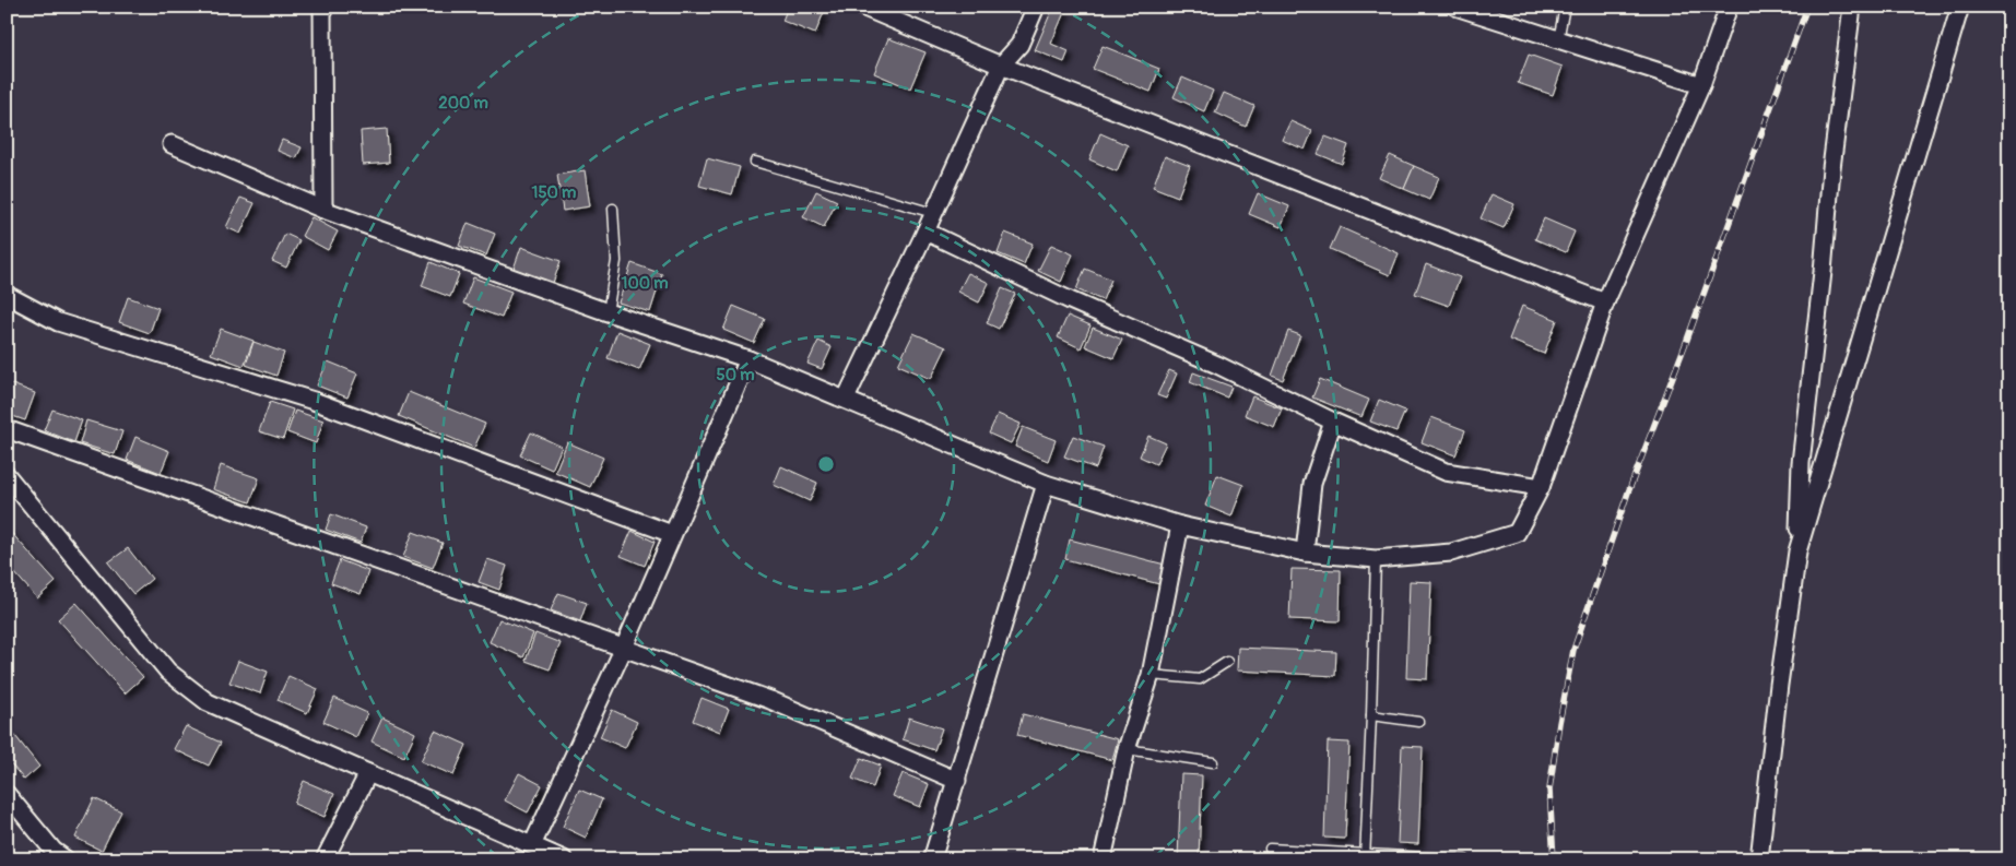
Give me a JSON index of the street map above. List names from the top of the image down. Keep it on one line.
{"rings":["200 m","150 m","100 m","50 m"]}
